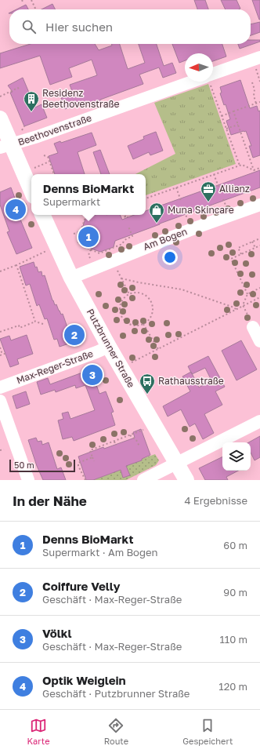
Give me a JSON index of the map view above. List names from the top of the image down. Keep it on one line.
{"streets":{"main road":["Putzbrunner Straße"],"street":["Beethovenstraße","Am Bogen","Max-Reger-Straße"]},"crossings":[["Am Bogen","Putzbrunner Straße"],["Putzbrunner Straße","Max-Reger-Straße"]],"places":{"building":["Residenz Beethovenstraße"],"office":["Allianz"],"shop":["Muna Skincare"],"bus stop":["Rathausstraße"]},"scale_bar":"50 m","north":"left","page":{"search":"Hier suchen","popup":["Denns BioMarkt","Supermarkt"],"pins":["4","1","2","3"],"scale":"50 m","heading":["In der Nähe","4 Ergebnisse"],"list":[{"mark":"1","name":"Denns BioMarkt","note":"Supermarkt · Am Bogen","value":"60 m"},{"mark":"2","name":"Coiffure Velly","note":"Geschäft · Max-Reger-Straße","value":"90 m"},{"mark":"3","name":"Völkl","note":"Geschäft · Max-Reger-Straße","value":"110 m"},{"mark":"4","name":"Optik Weiglein","note":"Geschäft · Putzbrunner Straße","value":"120 m"}],"nav":["Karte","Route","Gespeichert"]}}
